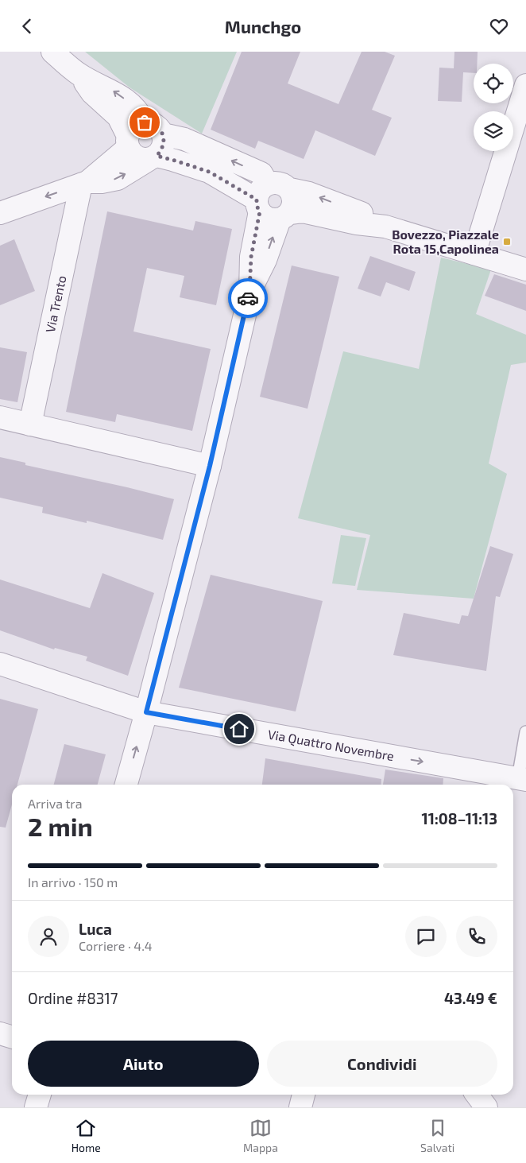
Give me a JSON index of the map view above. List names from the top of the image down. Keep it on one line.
{"streets":{"street":["Via Trento","Via Quattro Novembre"]},"one_way":["Via Quattro Novembre"],"places":{"transit":["Bovezzo, Piazzale Rota 15,Capolinea"]},"page":{"header":"Munchgo","heading":["2 min","Arriva tra","11:08–11:13"],"panel":["Luca","Corriere · 4.4","Ordine #8317","43.49 €"],"bar":"In arrivo · 150 m","buttons":["Aiuto","Condividi"],"tabs":["Home","Mappa","Salvati"]}}
